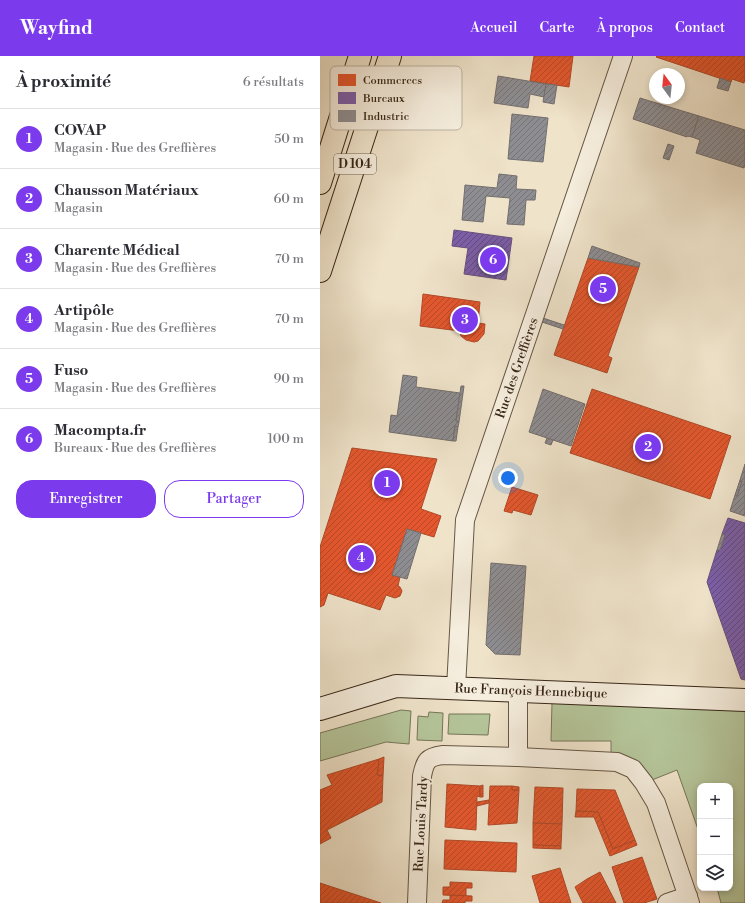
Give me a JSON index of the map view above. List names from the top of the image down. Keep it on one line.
{"streets":{"main road":["D 104"],"street":["Rue des Greffières","Rue François Hennebique","Rue Louis Tardy"]},"crossings":[["Rue des Greffières","Rue François Hennebique"]],"legend":["Commerces","Bureaux","Industrie"],"north":"top","page":{"header":"Wayfind","nav":["Accueil","Carte","À propos","Contact"],"heading":["À proximité","6 résultats"],"list":[{"mark":"1","name":"COVAP","note":"Magasin · Rue des Greffières","value":"50 m"},{"mark":"2","name":"Chausson Matériaux","note":"Magasin","value":"60 m"},{"mark":"3","name":"Charente Médical","note":"Magasin · Rue des Greffières","value":"70 m"},{"mark":"4","name":"Artipôle","note":"Magasin · Rue des Greffières","value":"70 m"},{"mark":"5","name":"Fuso","note":"Magasin · Rue des Greffières","value":"90 m"},{"mark":"6","name":"Macompta.fr","note":"Bureaux · Rue des Greffières","value":"100 m"}],"pins":["6","5","3","2","1","4"],"buttons":["Enregistrer","Partager"],"map_buttons":["+","−"]}}
